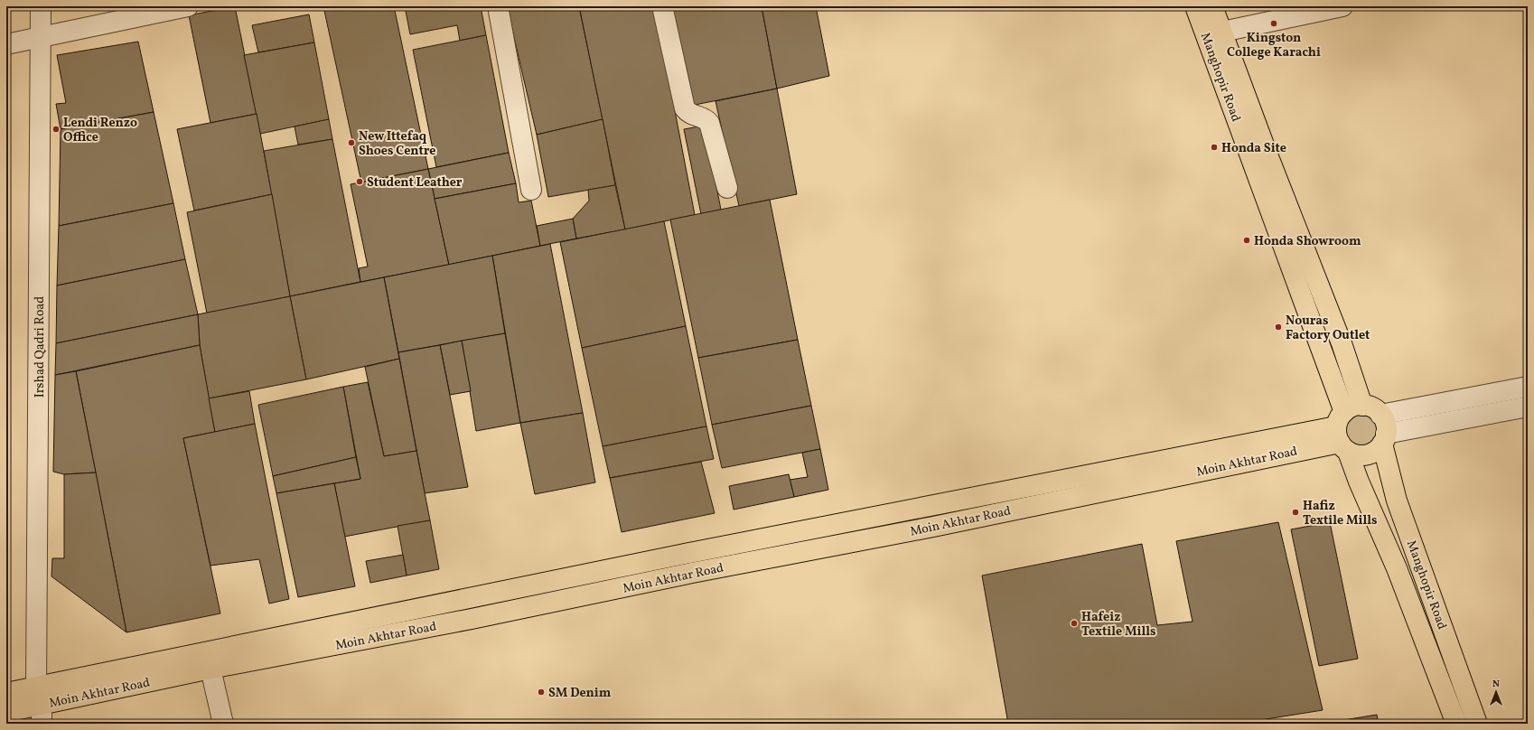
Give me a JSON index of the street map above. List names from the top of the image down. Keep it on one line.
{"streets":{"main road":["Manghopir Road","Moin Akhtar Road"],"street":["Irshad Qadri Road"]},"crossings":[["Manghopir Road","Moin Akhtar Road"],["Irshad Qadri Road","Moin Akhtar Road"]],"places":["Kingston College Karachi","Lendi Renzo Office","New Ittefaq Shoes Centre","Honda Site","Student Leather","Honda Showroom","Nouras Factory Outlet","Hafiz Textile Mills","Hafeiz Textile Mills","SM Denim"],"north":"top"}
